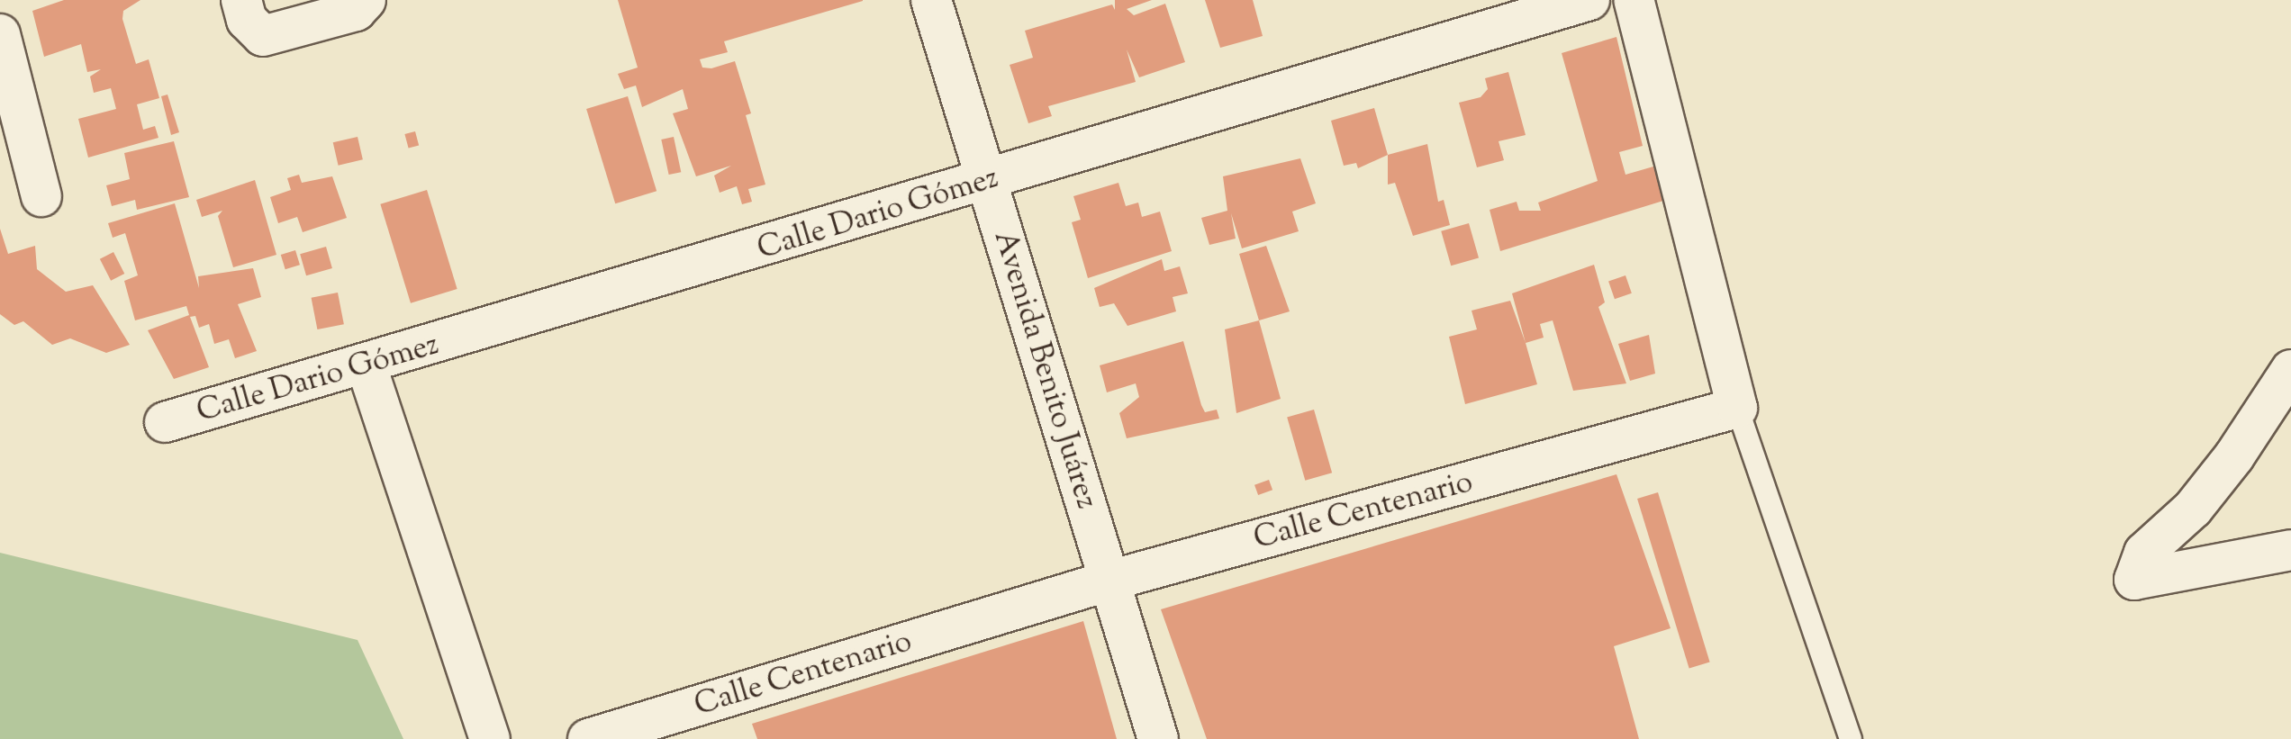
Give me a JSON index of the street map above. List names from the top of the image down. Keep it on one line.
{"streets":{"street":["Calle Dario Gómez","Avenida Benito Juárez","Calle Centenario"]},"crossings":[["Calle Dario Gómez","Avenida Benito Juárez"],["Avenida Benito Juárez","Calle Centenario"]]}
